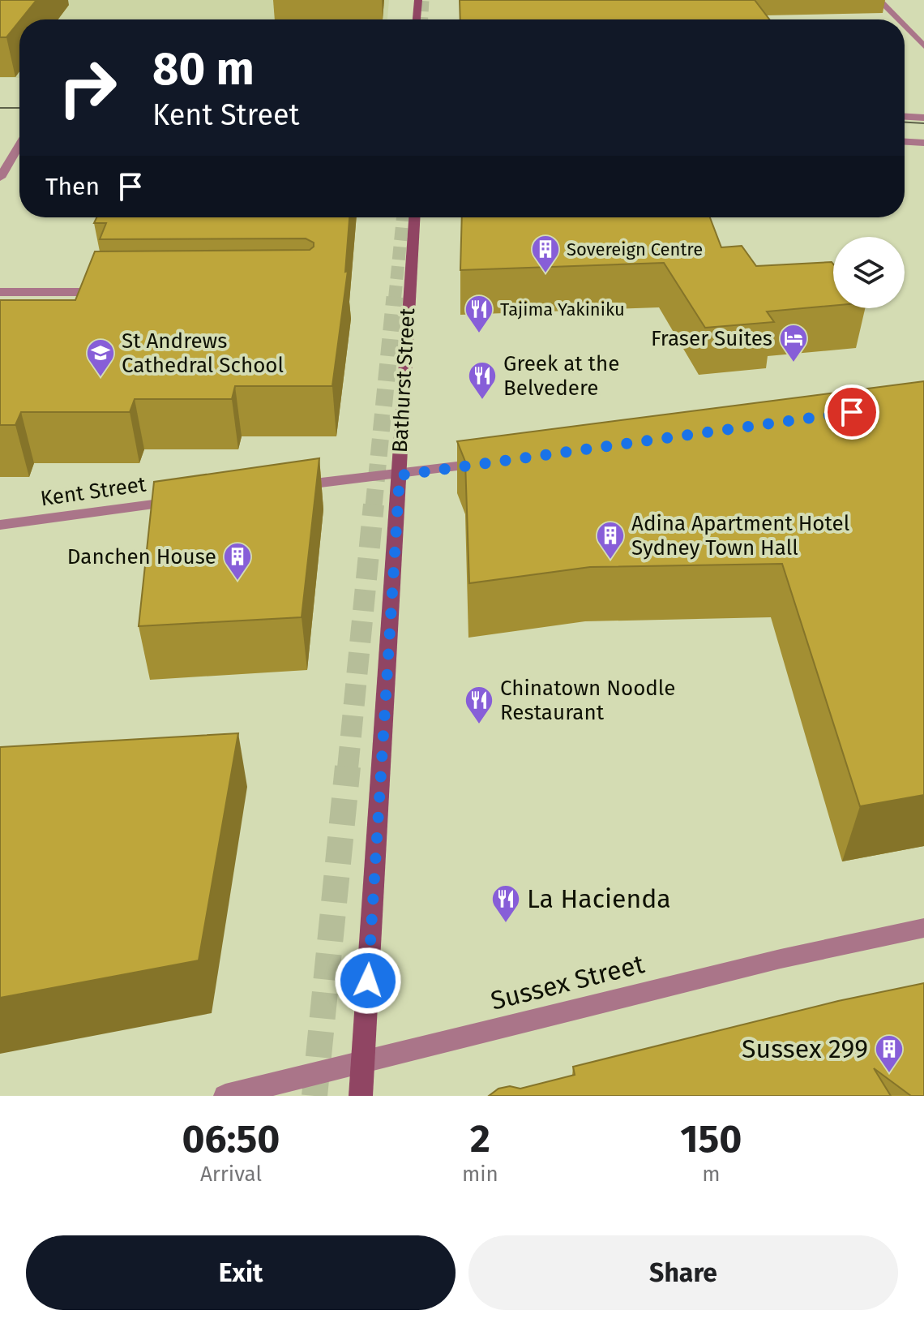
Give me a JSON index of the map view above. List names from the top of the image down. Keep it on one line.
{"streets":{"main road":["Bathurst Street"],"street":["Kent Street","Sussex Street"]},"crossings":[["Bathurst Street","Sussex Street"]],"places":{"building":["Sovereign Centre","Adina Apartment Hotel Sydney Town Hall","Danchen House","Sussex 299"],"restaurant":["Tajima Yakiniku","Greek at the Belvedere","Chinatown Noodle Restaurant","La Hacienda"],"hotel":["Fraser Suites"],"school or university":["St Andrews Cathedral School"]},"page":{"turn":["80 m","Kent Street"],"then":"Then","eta":["06:50","Arrival","2","min","150","m"],"buttons":["Exit","Share"]}}
